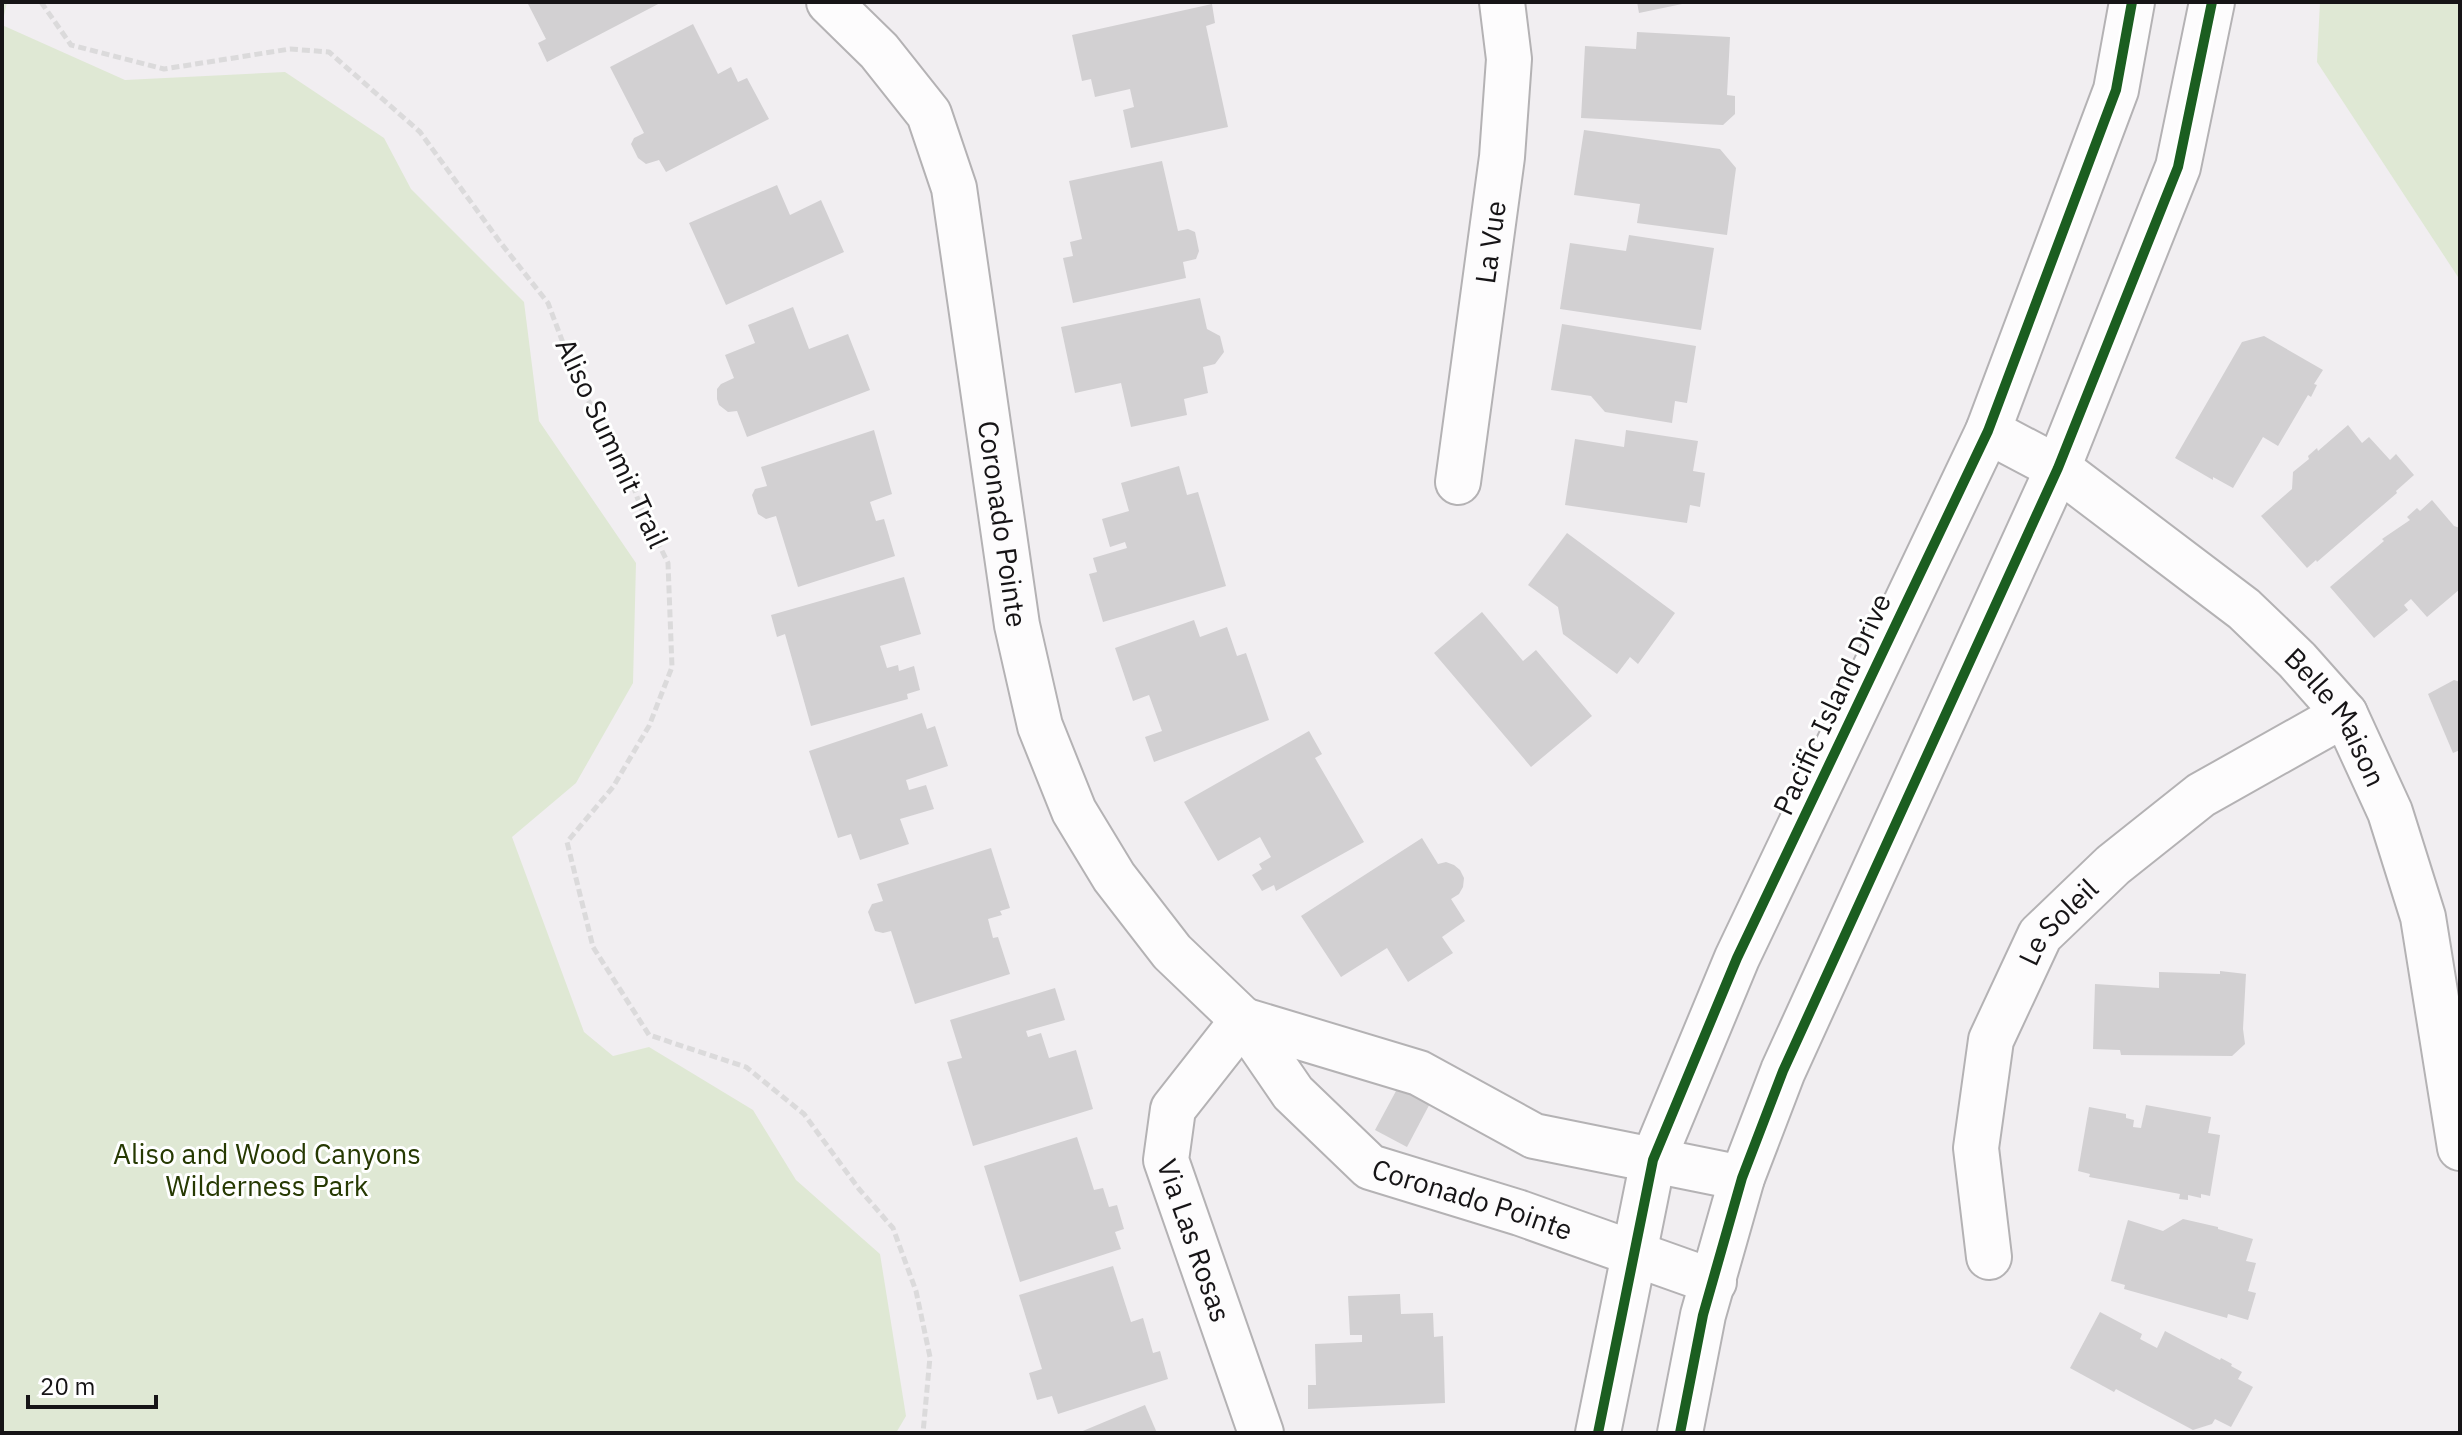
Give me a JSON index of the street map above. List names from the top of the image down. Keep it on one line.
{"streets":{"street":["La Vue","Coronado Pointe","Pacific Island Drive","Belle Maison","Le Soleil","Via Las Rosas"],"path":["Aliso Summit Trail"]},"crossings":[["Coronado Pointe","Pacific Island Drive"],["Coronado Pointe","Via Las Rosas"],["Pacific Island Drive","Belle Maison"],["Belle Maison","Le Soleil"]],"parks":["Aliso and Wood Canyons Wilderness Park"],"scale_bar":"20 m"}
